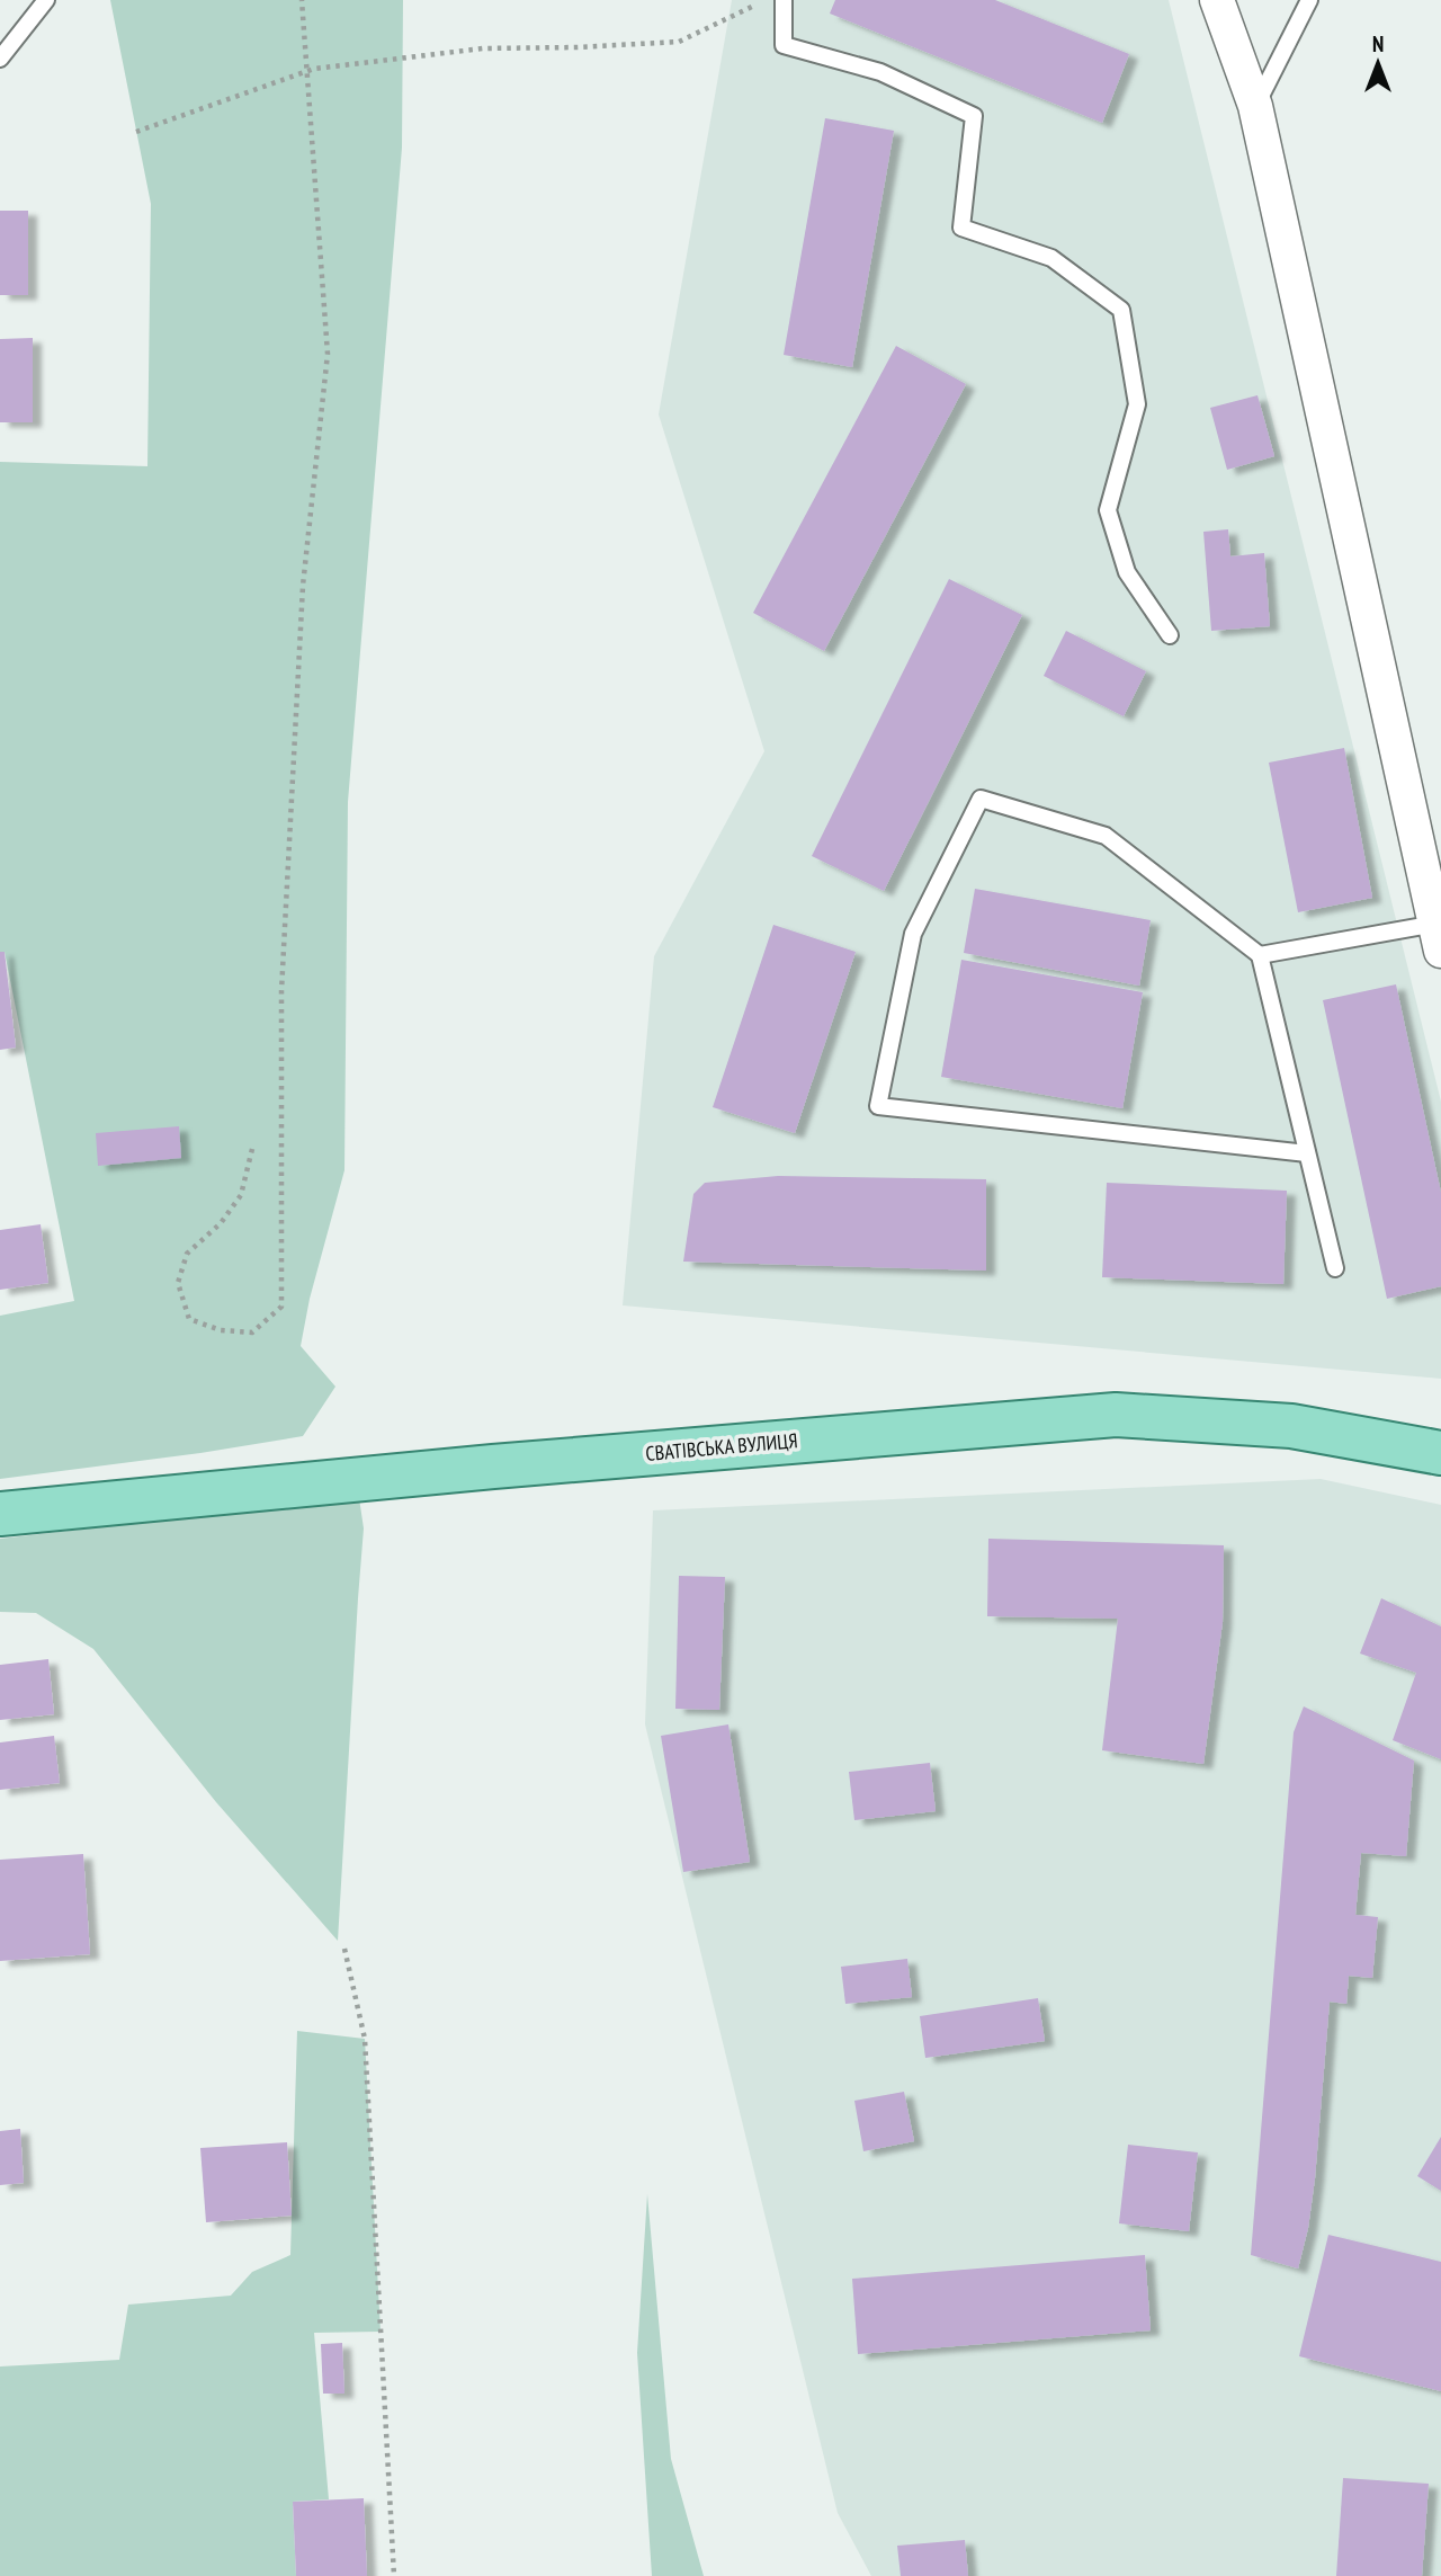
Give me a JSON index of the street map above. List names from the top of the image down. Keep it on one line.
{"streets":{"main road":["СВАТІВСЬКА ВУЛИЦЯ"]},"north":"top"}
